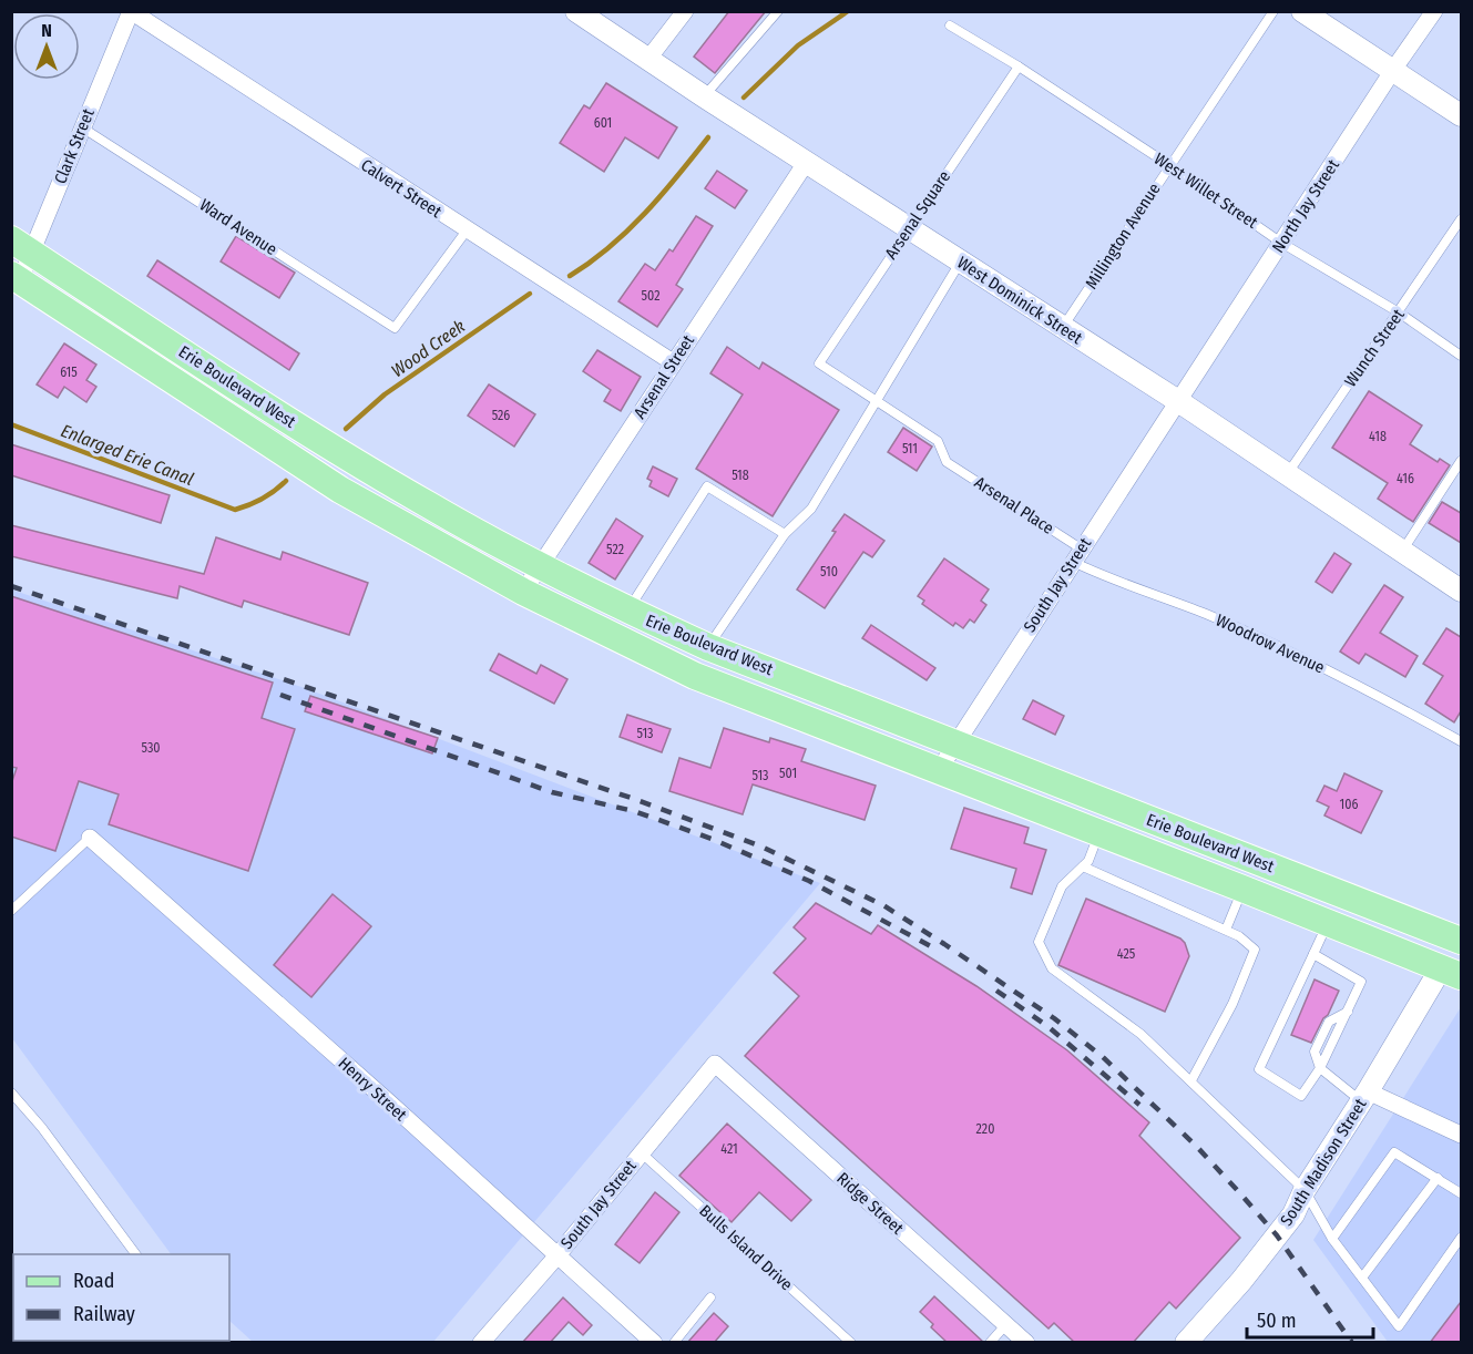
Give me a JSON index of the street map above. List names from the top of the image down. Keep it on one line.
{"streets":{"main road":["Erie Boulevard West"],"street":["Clark Street","Calvert Street","North Jay Street","West Dominick Street","Arsenal Street","South Jay Street","Henry Street","South Madison Street","Ridge Street"],"lane":["West Willet Street","Arsenal Square","Ward Avenue","Millington Avenue","Wunch Street","Arsenal Place","Woodrow Avenue","Bulls Island Drive"]},"crossings":[["Clark Street","Calvert Street"],["Clark Street","Ward Avenue"],["Clark Street","Erie Boulevard West"],["Calvert Street","Ward Avenue"],["Calvert Street","Arsenal Street"],["West Willet Street","North Jay Street"],["West Willet Street","Arsenal Square"],["West Willet Street","Millington Avenue"],["West Willet Street","Wunch Street"],["North Jay Street","West Dominick Street"],["North Jay Street","South Jay Street"],["Arsenal Square","West Dominick Street"],["Arsenal Square","Arsenal Place"],["Millington Avenue","West Dominick Street"],["West Dominick Street","Wunch Street"],["West Dominick Street","Arsenal Street"],["West Dominick Street","South Jay Street"],["Arsenal Street","Erie Boulevard West"],["Erie Boulevard West","South Jay Street"],["Erie Boulevard West","South Madison Street"],["Arsenal Place","South Jay Street"],["Arsenal Place","Woodrow Avenue"],["South Jay Street","Woodrow Avenue"],["South Jay Street","Henry Street"],["South Jay Street","Ridge Street"],["South Jay Street","Bulls Island Drive"]],"water":["Wood Creek","Enlarged Erie Canal"],"house_numbers":["601","502","615","526","418","511","518","416","522","510","513","530","501","513","106","425","220","421"],"legend":["Road","Railway"],"scale_bar":"50 m","north":"top"}
